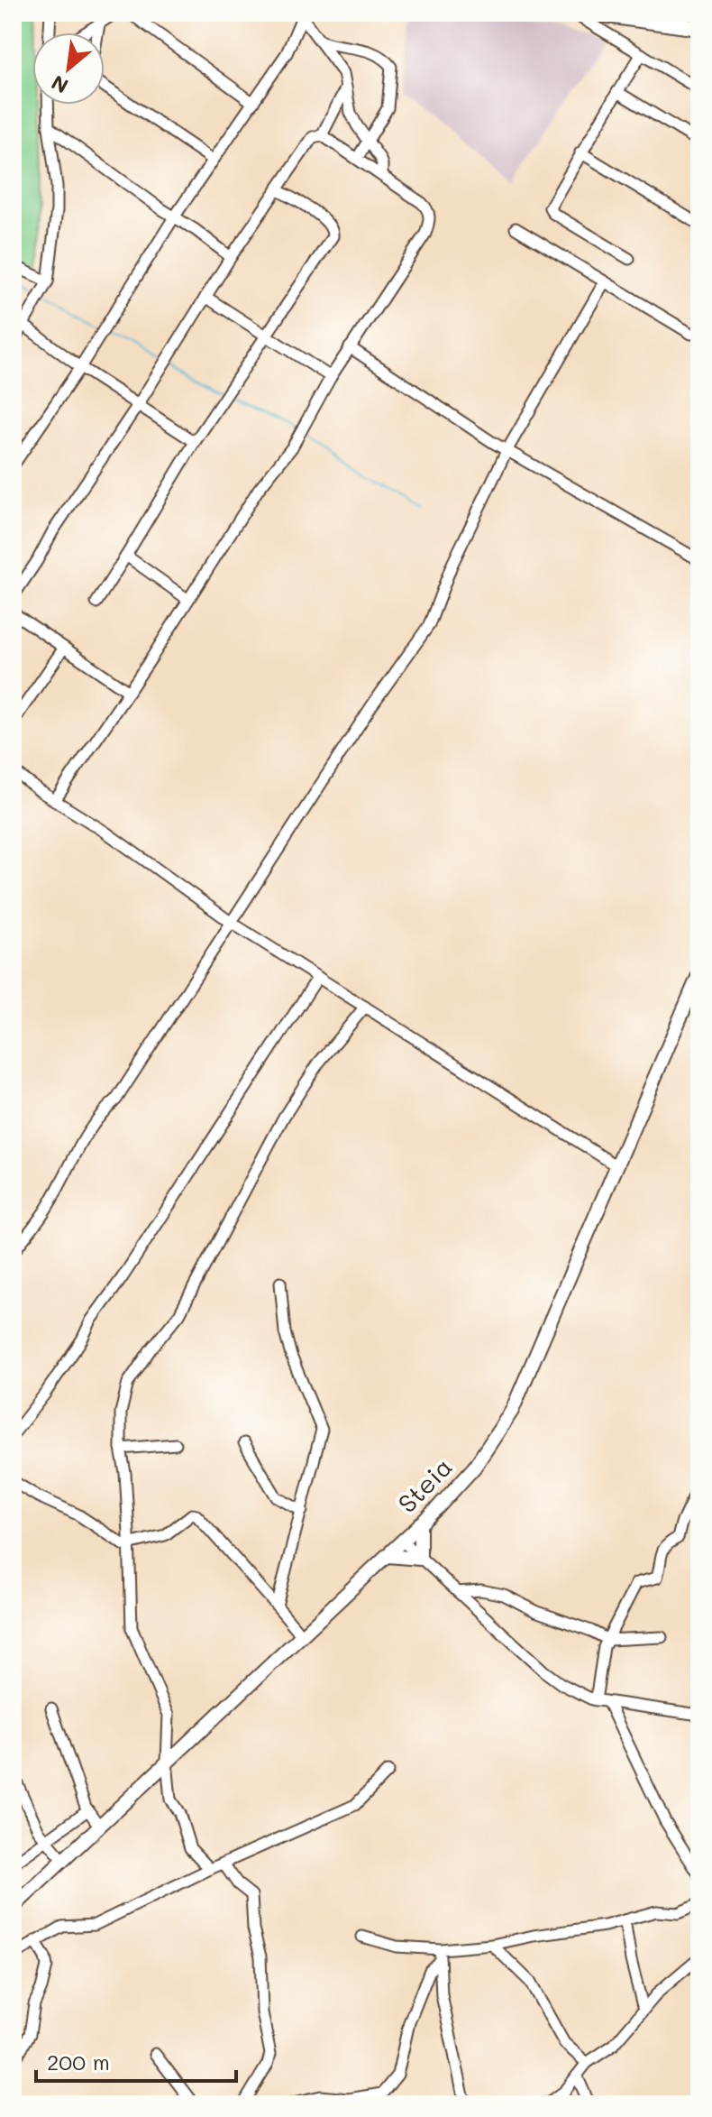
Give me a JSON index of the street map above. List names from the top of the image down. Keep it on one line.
{"streets":{"main road":["Steia"]},"scale_bar":"200 m","north":"bottom left"}
